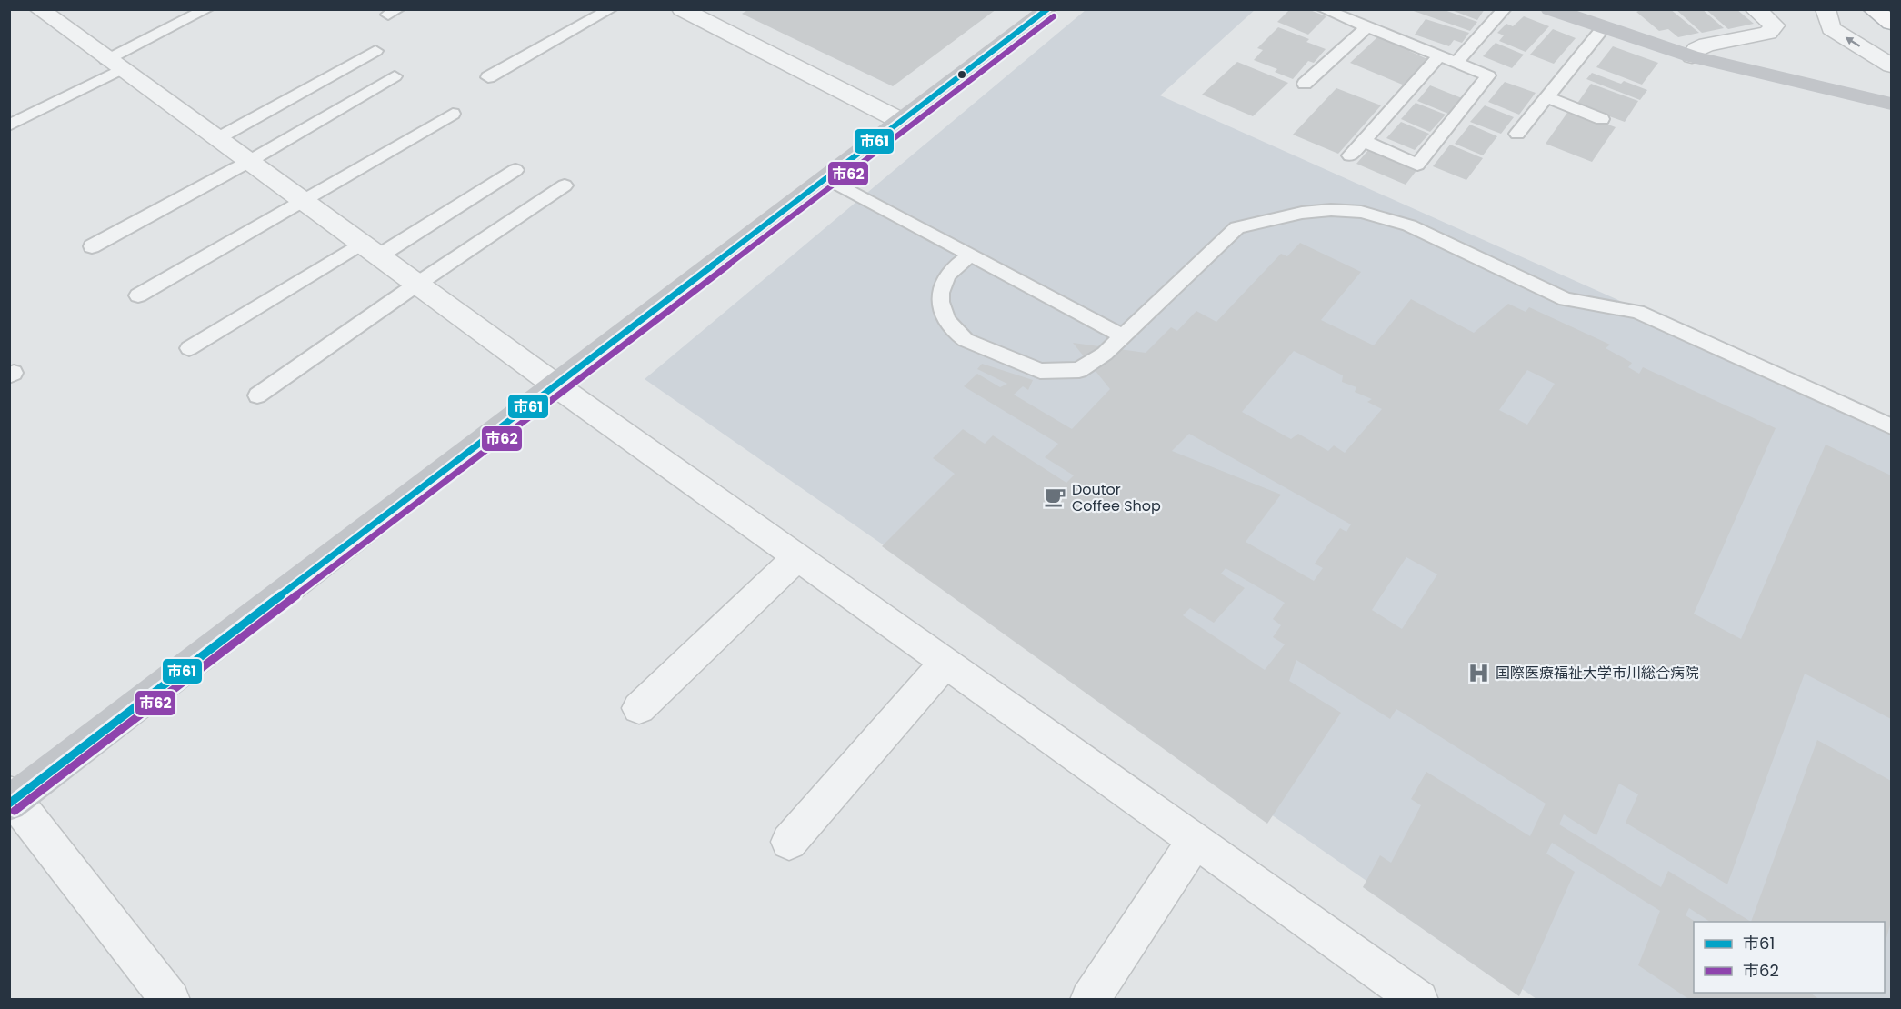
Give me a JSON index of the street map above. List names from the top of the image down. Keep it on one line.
{"places":{"cafe":["Doutor Coffee Shop"],"hospital":["国際医療福祉大学市川総合病院"]},"lines":["transit line 市61","transit line 市62"],"legend":["市61","市62"]}
